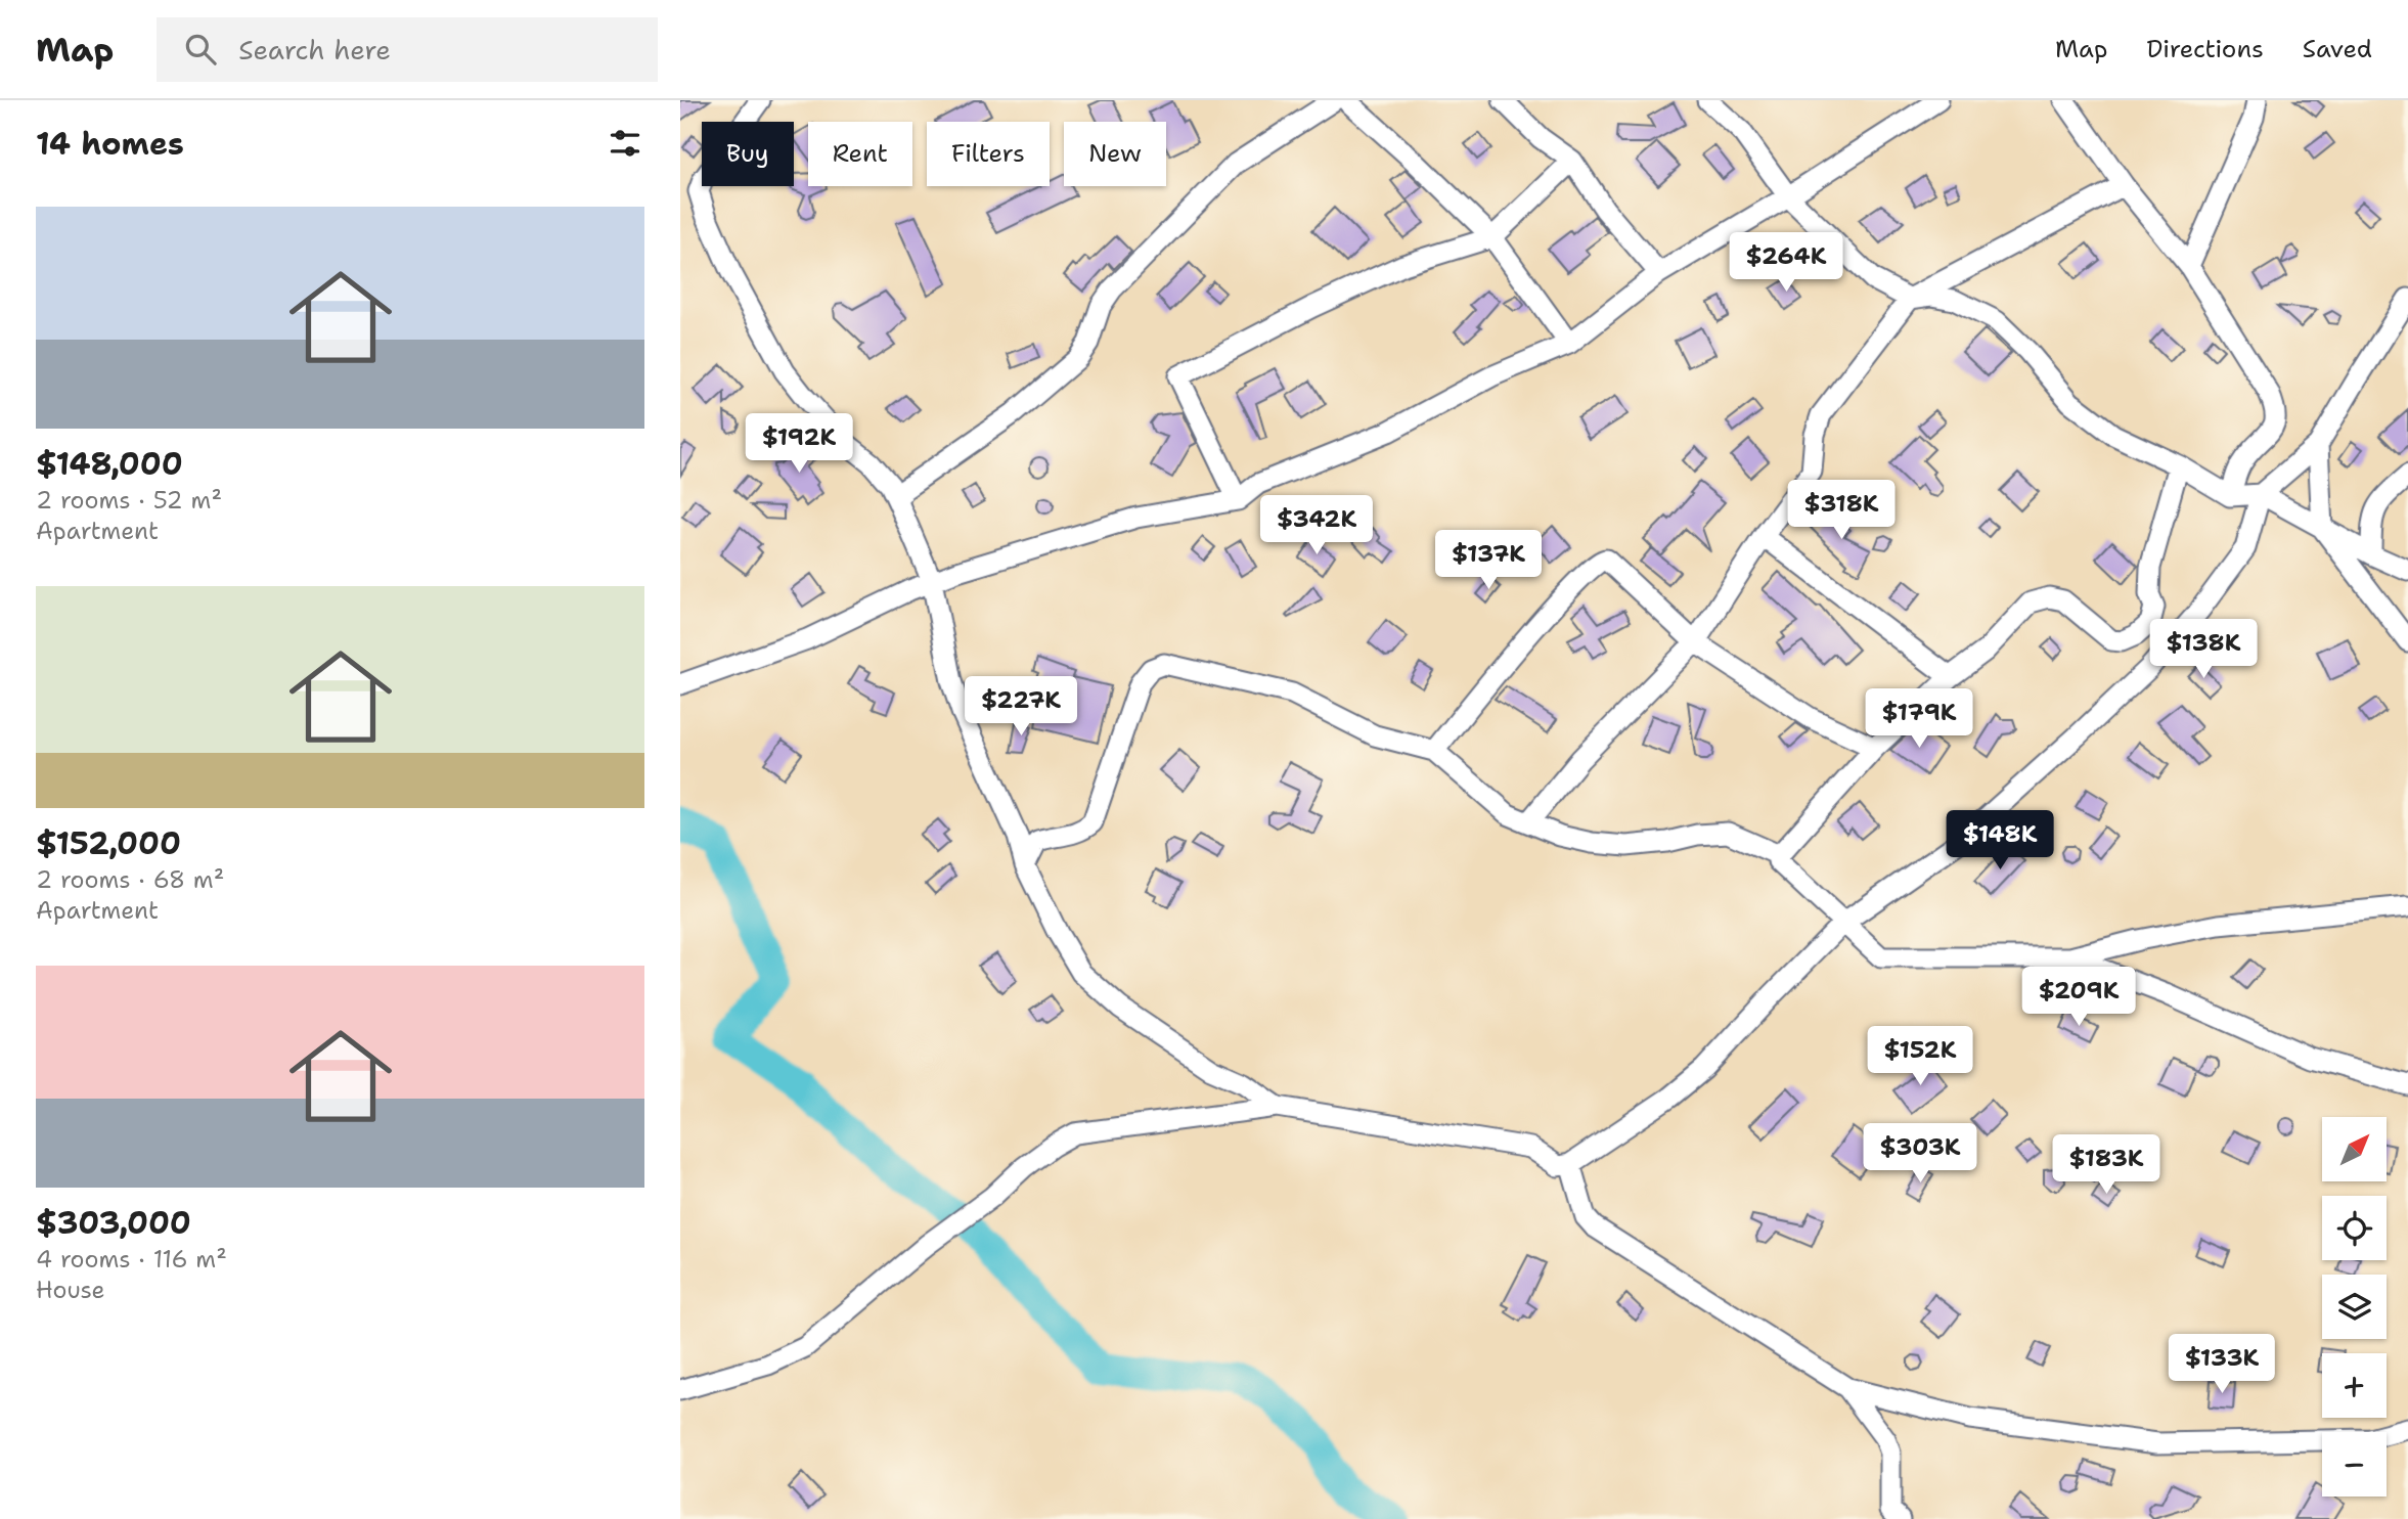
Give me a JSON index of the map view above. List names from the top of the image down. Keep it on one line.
{"north":"top right","page":{"header":"Map","search":"Search here","nav":["Map","Directions","Saved"],"heading":"14 homes","chip":["Buy","Rent","Filters","New"],"list":[{"name":"$148,000","note":"2 rooms · 52 m² · Apartment"},{"name":"$152,000","note":"2 rooms · 68 m² · Apartment"},{"name":"$303,000","note":"4 rooms · 116 m² · House"}],"price":["$264K","$192K","$318K","$342K","$137K","$138K","$227K","$179K","$148K","$209K","$152K","$303K","$183K","$133K"],"map_buttons":["+","−"]}}
